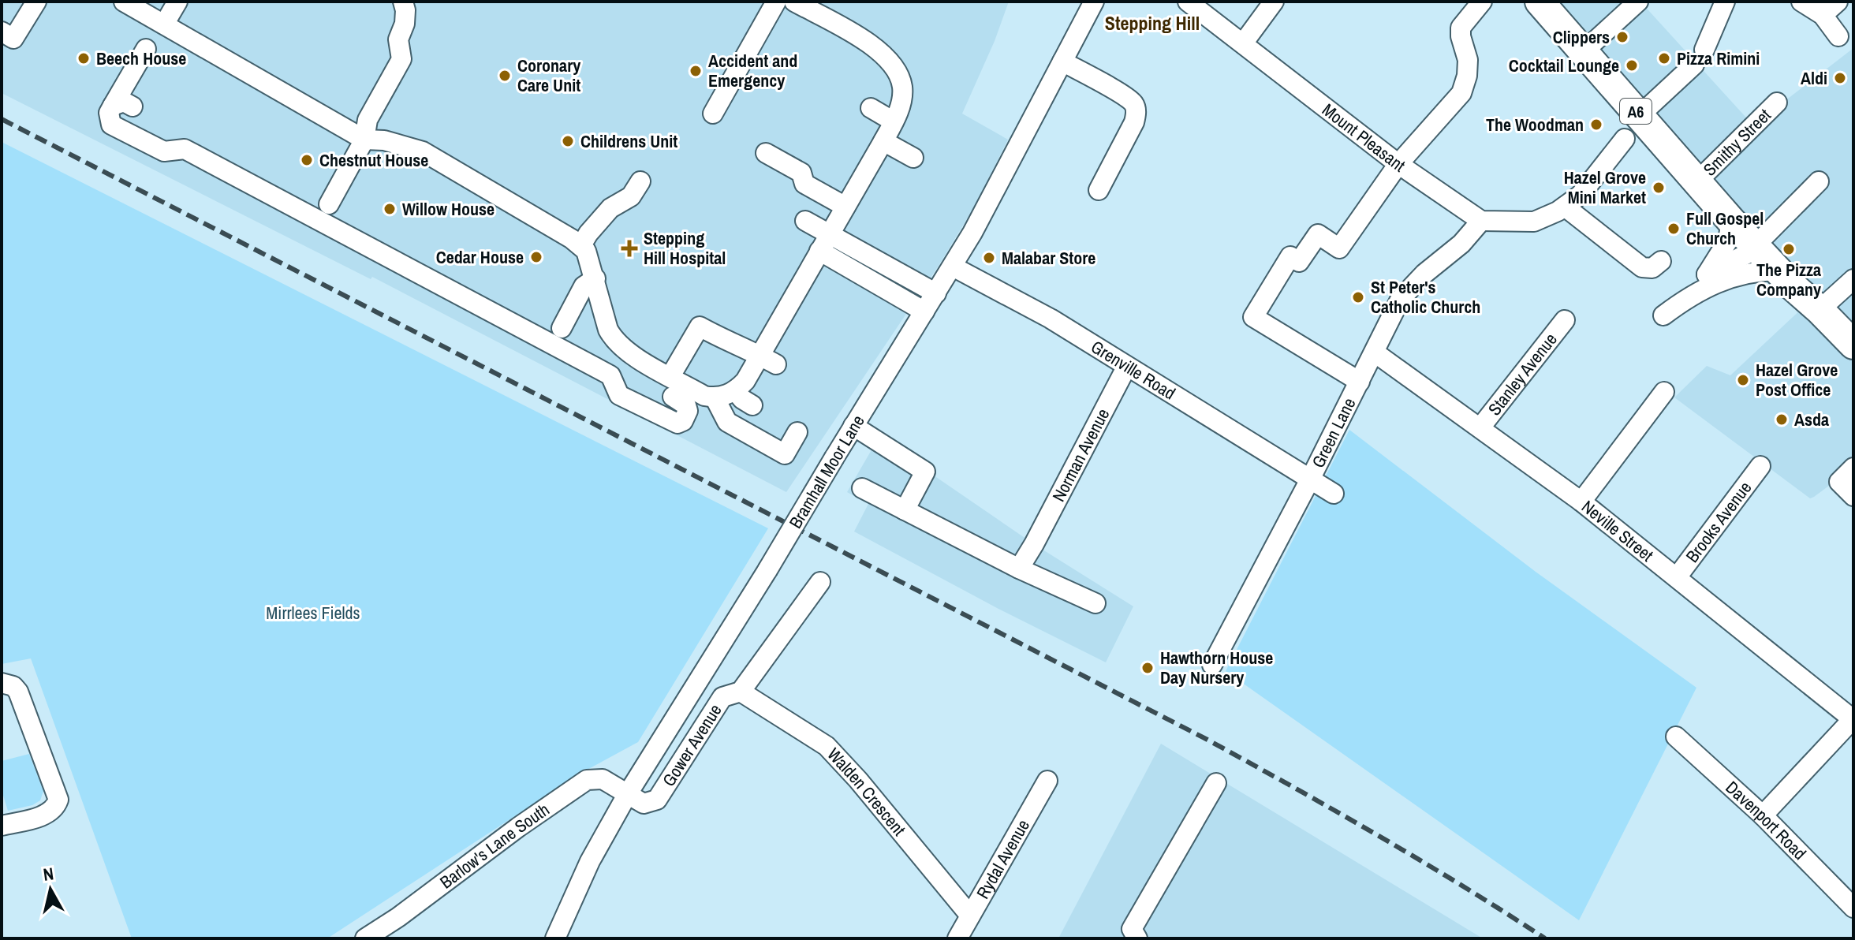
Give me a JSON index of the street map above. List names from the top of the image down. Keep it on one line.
{"streets":{"highway":["A6"],"street":["Mount Pleasant","Smithy Street","Grenville Road","Stanley Avenue","Green Lane","Norman Avenue","Bramhall Moor Lane","Brooks Avenue","Neville Street","Gower Avenue","Walden Crescent","Davenport Road","Barlow's Lane South","Rydal Avenue"]},"crossings":[["A6","Smithy Street"],["Mount Pleasant","Green Lane"],["Grenville Road","Green Lane"],["Grenville Road","Norman Avenue"],["Grenville Road","Bramhall Moor Lane"],["Stanley Avenue","Neville Street"],["Green Lane","Neville Street"],["Bramhall Moor Lane","Gower Avenue"],["Bramhall Moor Lane","Barlow's Lane South"],["Brooks Avenue","Neville Street"],["Gower Avenue","Walden Crescent"],["Gower Avenue","Barlow's Lane South"],["Walden Crescent","Rydal Avenue"]],"districts":["Stepping Hill"],"parks":["Mirrlees Fields"],"places":{"other":["Clippers","Beech House","Pizza Rimini","Cocktail Lounge","Accident and Emergency","Coronary Care Unit","Aldi","The Woodman","Childrens Unit","Chestnut House","Hazel Grove Mini Market","Willow House","Full Gospel Church","The Pizza Company","Cedar House","Malabar Store","St Peter's Catholic Church","Hazel Grove Post Office","Asda","Hawthorn House Day Nursery"],"health":["Stepping Hill Hospital"]},"north":"top"}
